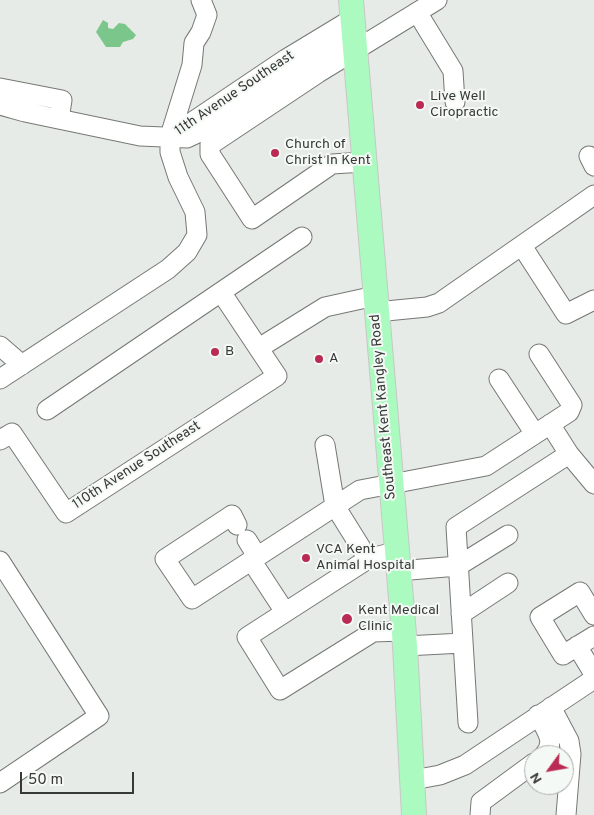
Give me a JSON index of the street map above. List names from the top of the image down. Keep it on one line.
{"streets":{"main road":["Southeast Kent Kangley Road"],"street":["11th Avenue Southeast","110th Avenue Southeast"]},"crossings":[["11th Avenue Southeast","Southeast Kent Kangley Road"]],"places":["Live Well Ciropractic","Church of Christ In Kent","B","A","VCA Kent Animal Hospital","Kent Medical Clinic"],"scale_bar":"50 m","north":"bottom left"}
